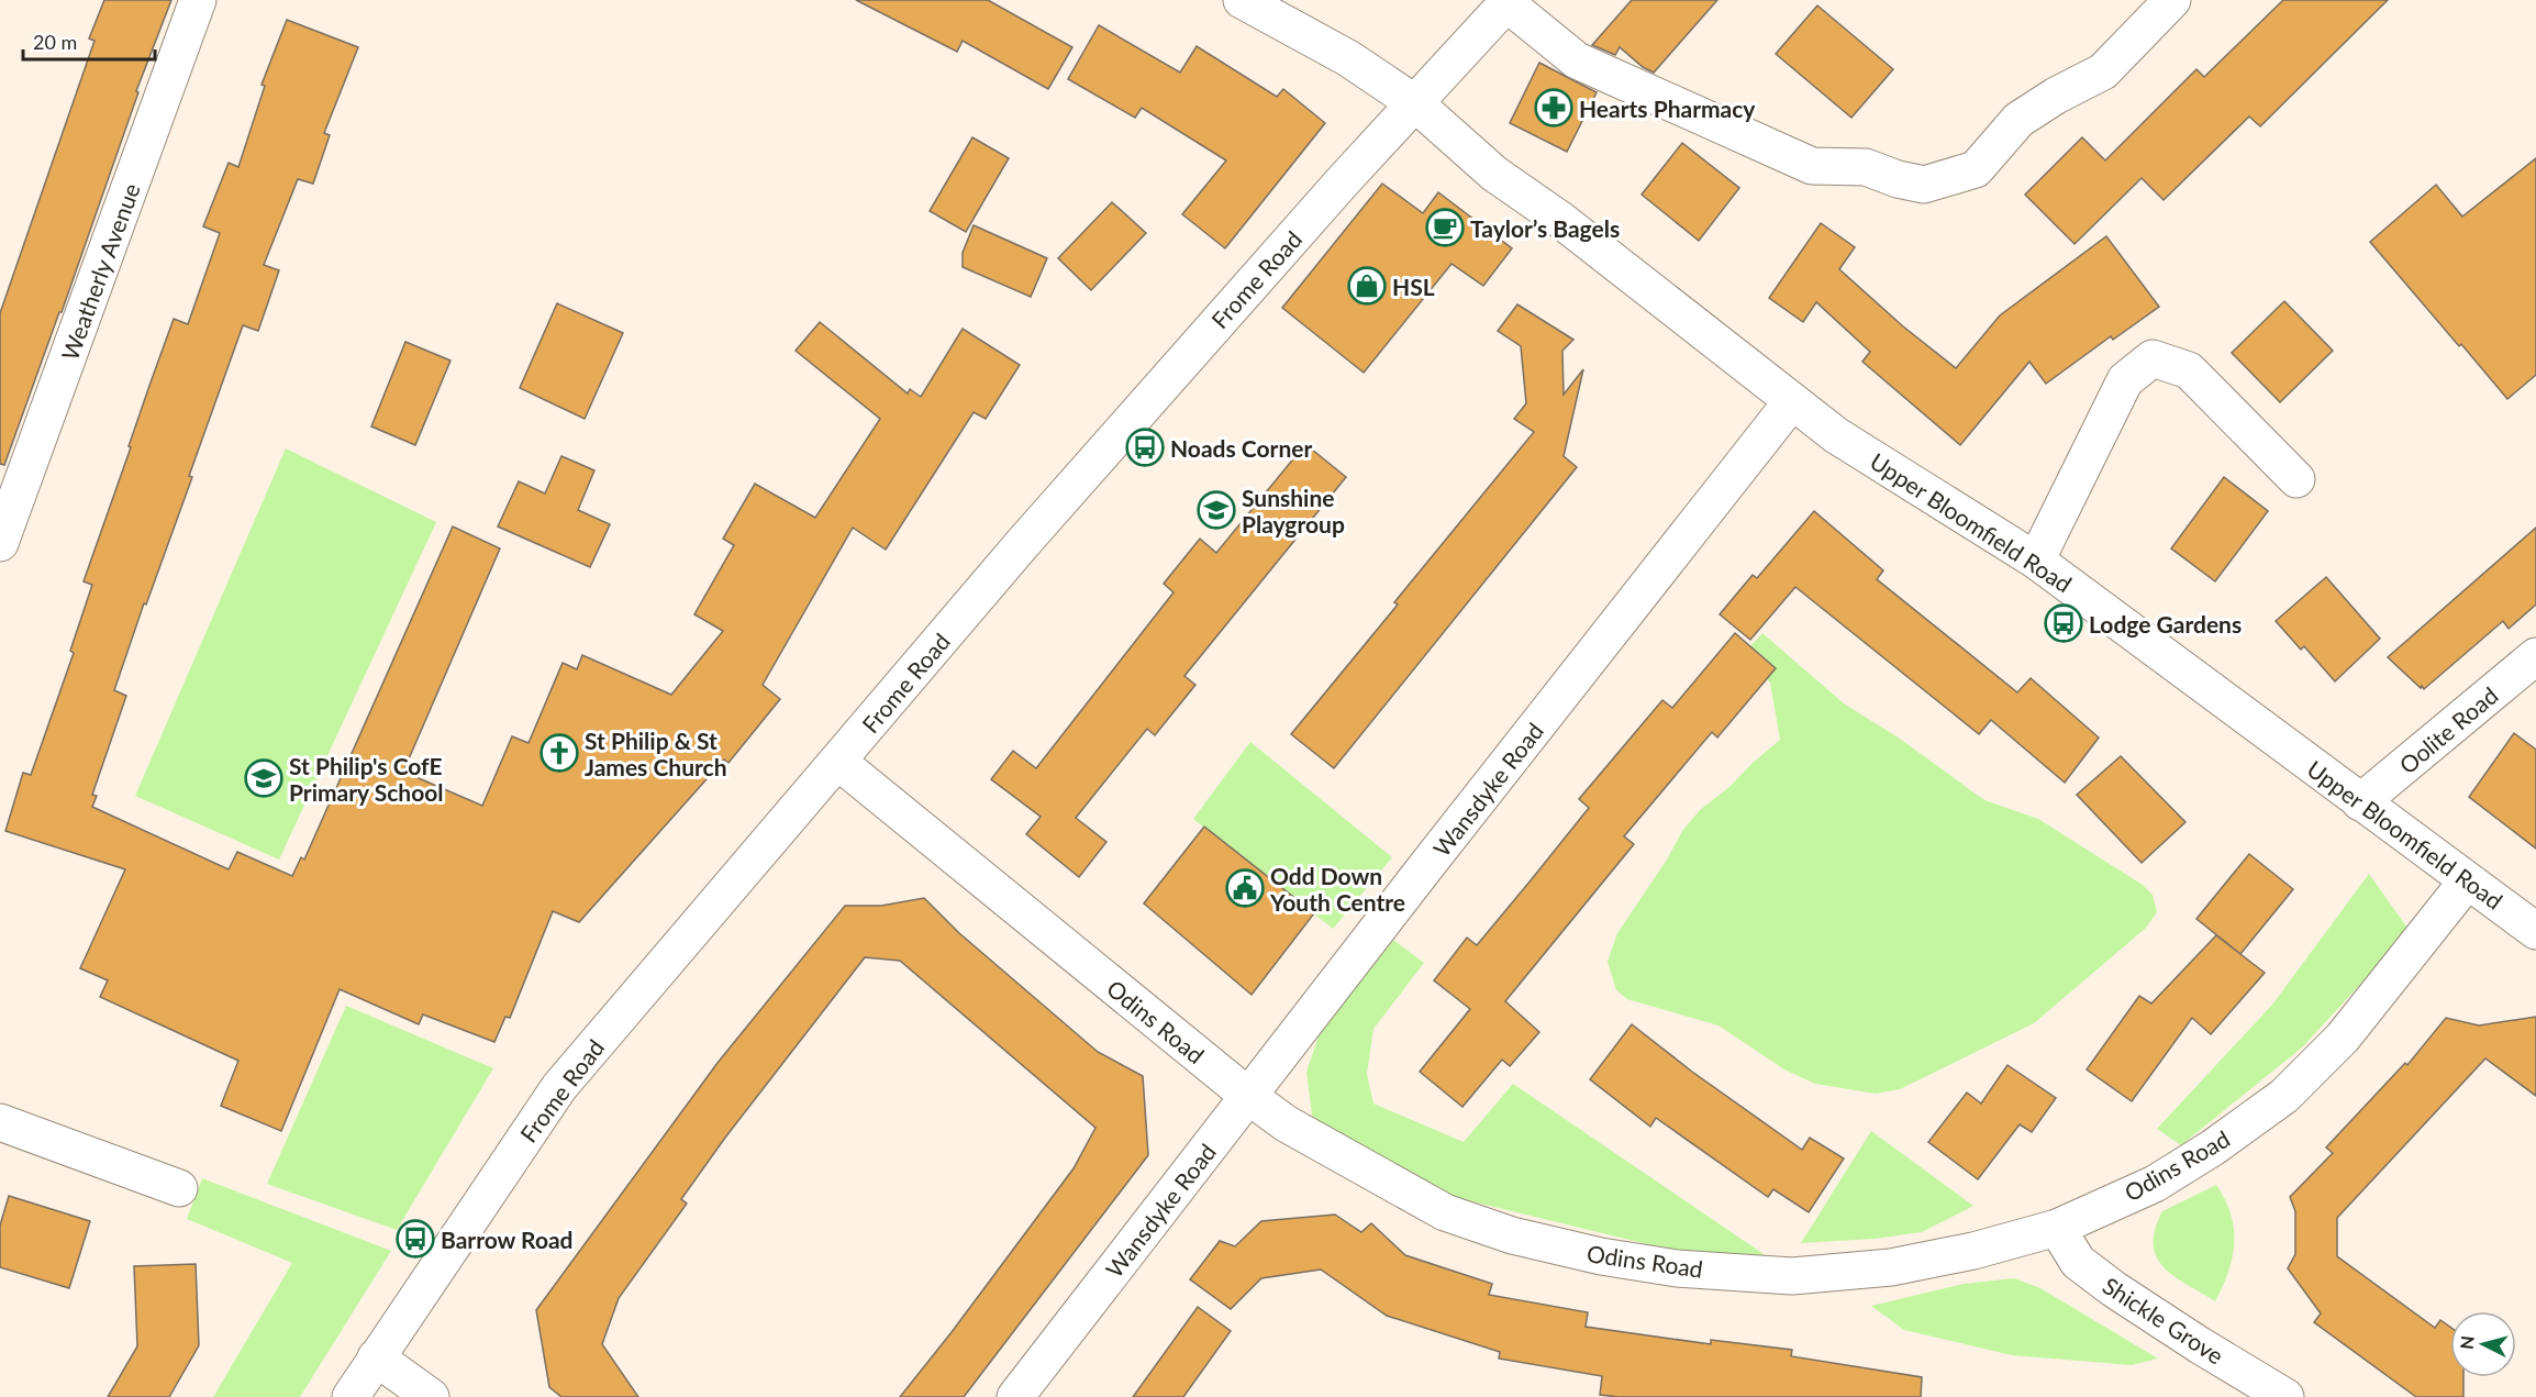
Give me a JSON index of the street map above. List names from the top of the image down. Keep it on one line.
{"streets":{"street":["Weatherly Avenue","Frome Road","Upper Bloomfield Road","Oolite Road","Wansdyke Road","Odins Road","Shickle Grove"]},"crossings":[["Frome Road","Upper Bloomfield Road"],["Frome Road","Odins Road"],["Upper Bloomfield Road","Oolite Road"],["Upper Bloomfield Road","Wansdyke Road"],["Upper Bloomfield Road","Odins Road"],["Wansdyke Road","Odins Road"],["Odins Road","Shickle Grove"]],"places":{"pharmacy":["Hearts Pharmacy"],"cafe":["Taylor’s Bagels"],"shop":["HSL"],"bus stop":["Noads Corner","Lodge Gardens","Barrow Road"],"school or university":["Sunshine Playgroup","St Philip's CofE Primary School"],"church":["St Philip & St James Church"],"public building":["Odd Down Youth Centre"]},"scale_bar":"20 m","north":"left"}
